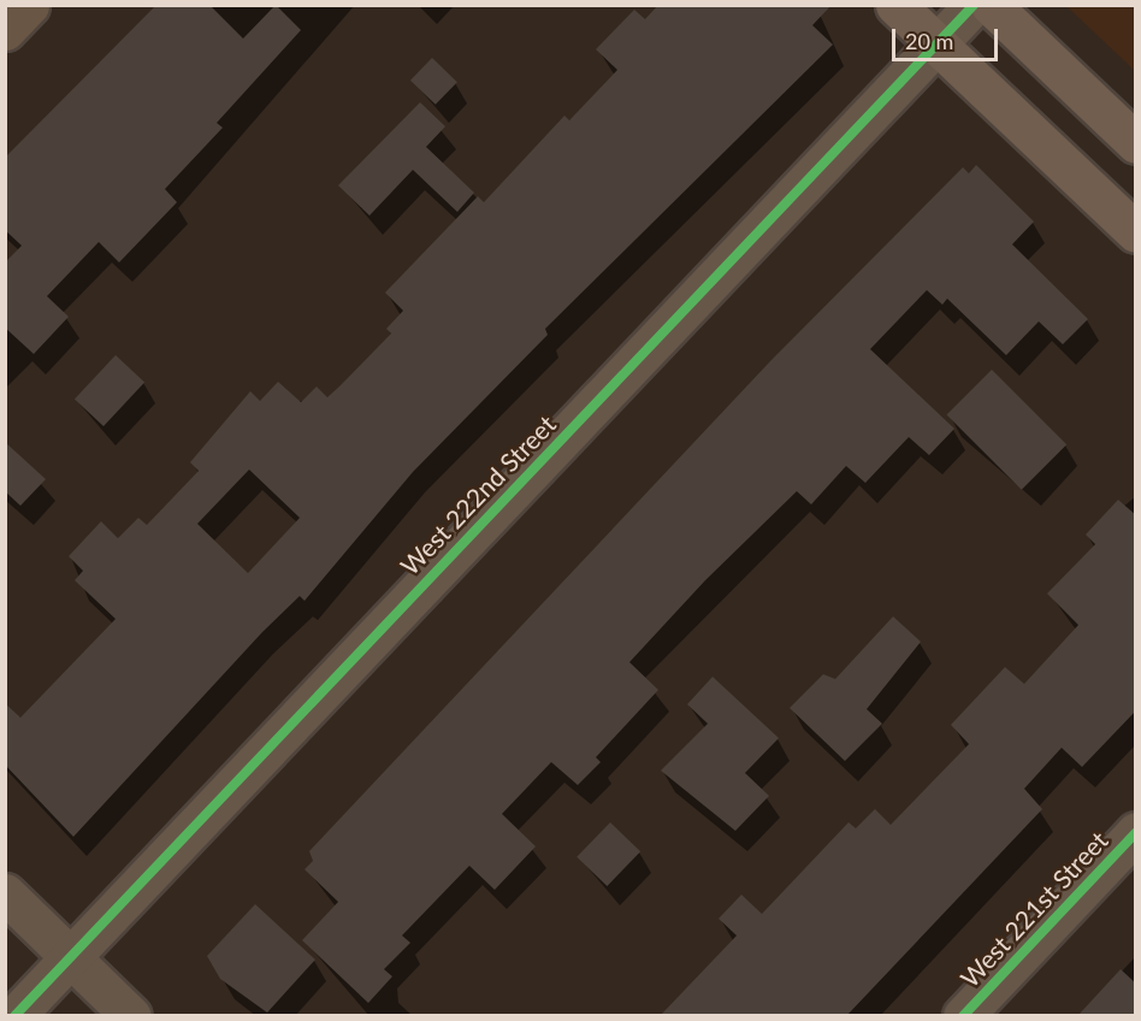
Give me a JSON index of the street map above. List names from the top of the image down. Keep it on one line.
{"streets":{"street":["West 222nd Street","West 221st Street"]},"scale_bar":"20 m"}
